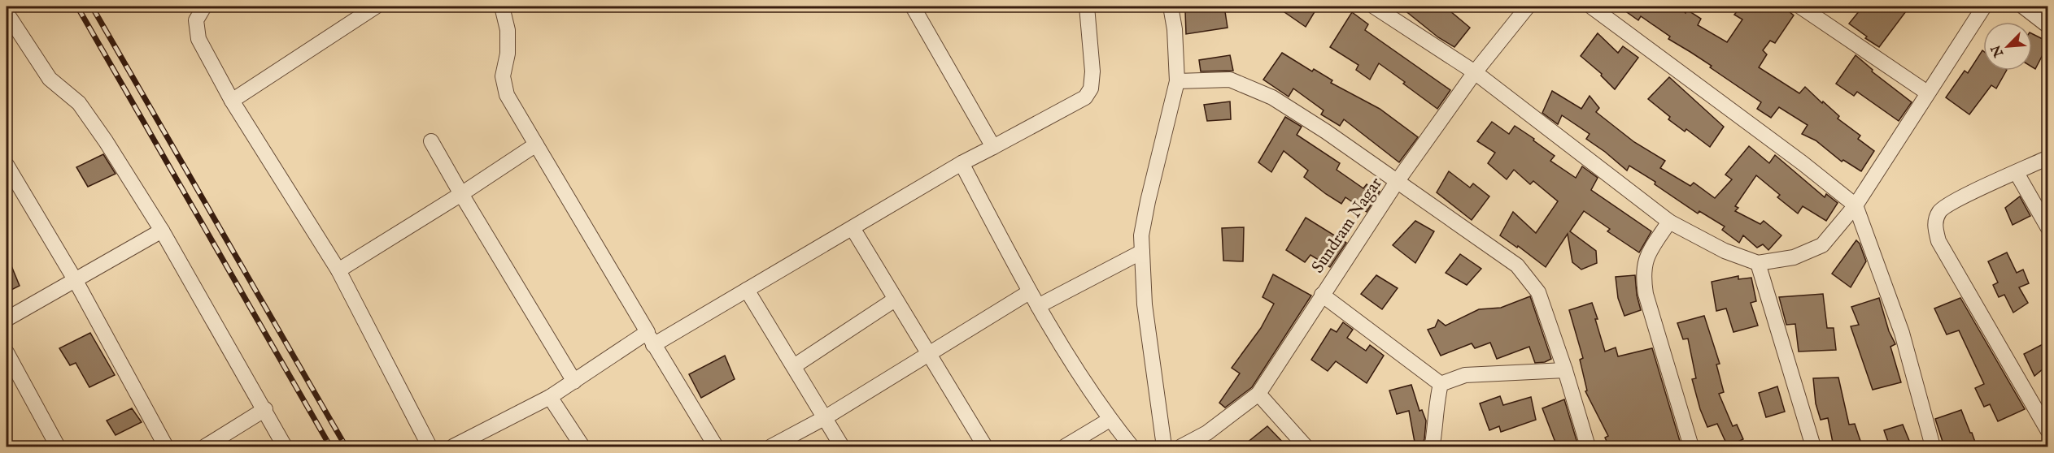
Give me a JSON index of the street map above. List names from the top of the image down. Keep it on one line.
{"streets":{"street":["Sundram Nagar"]},"north":"bottom left"}
